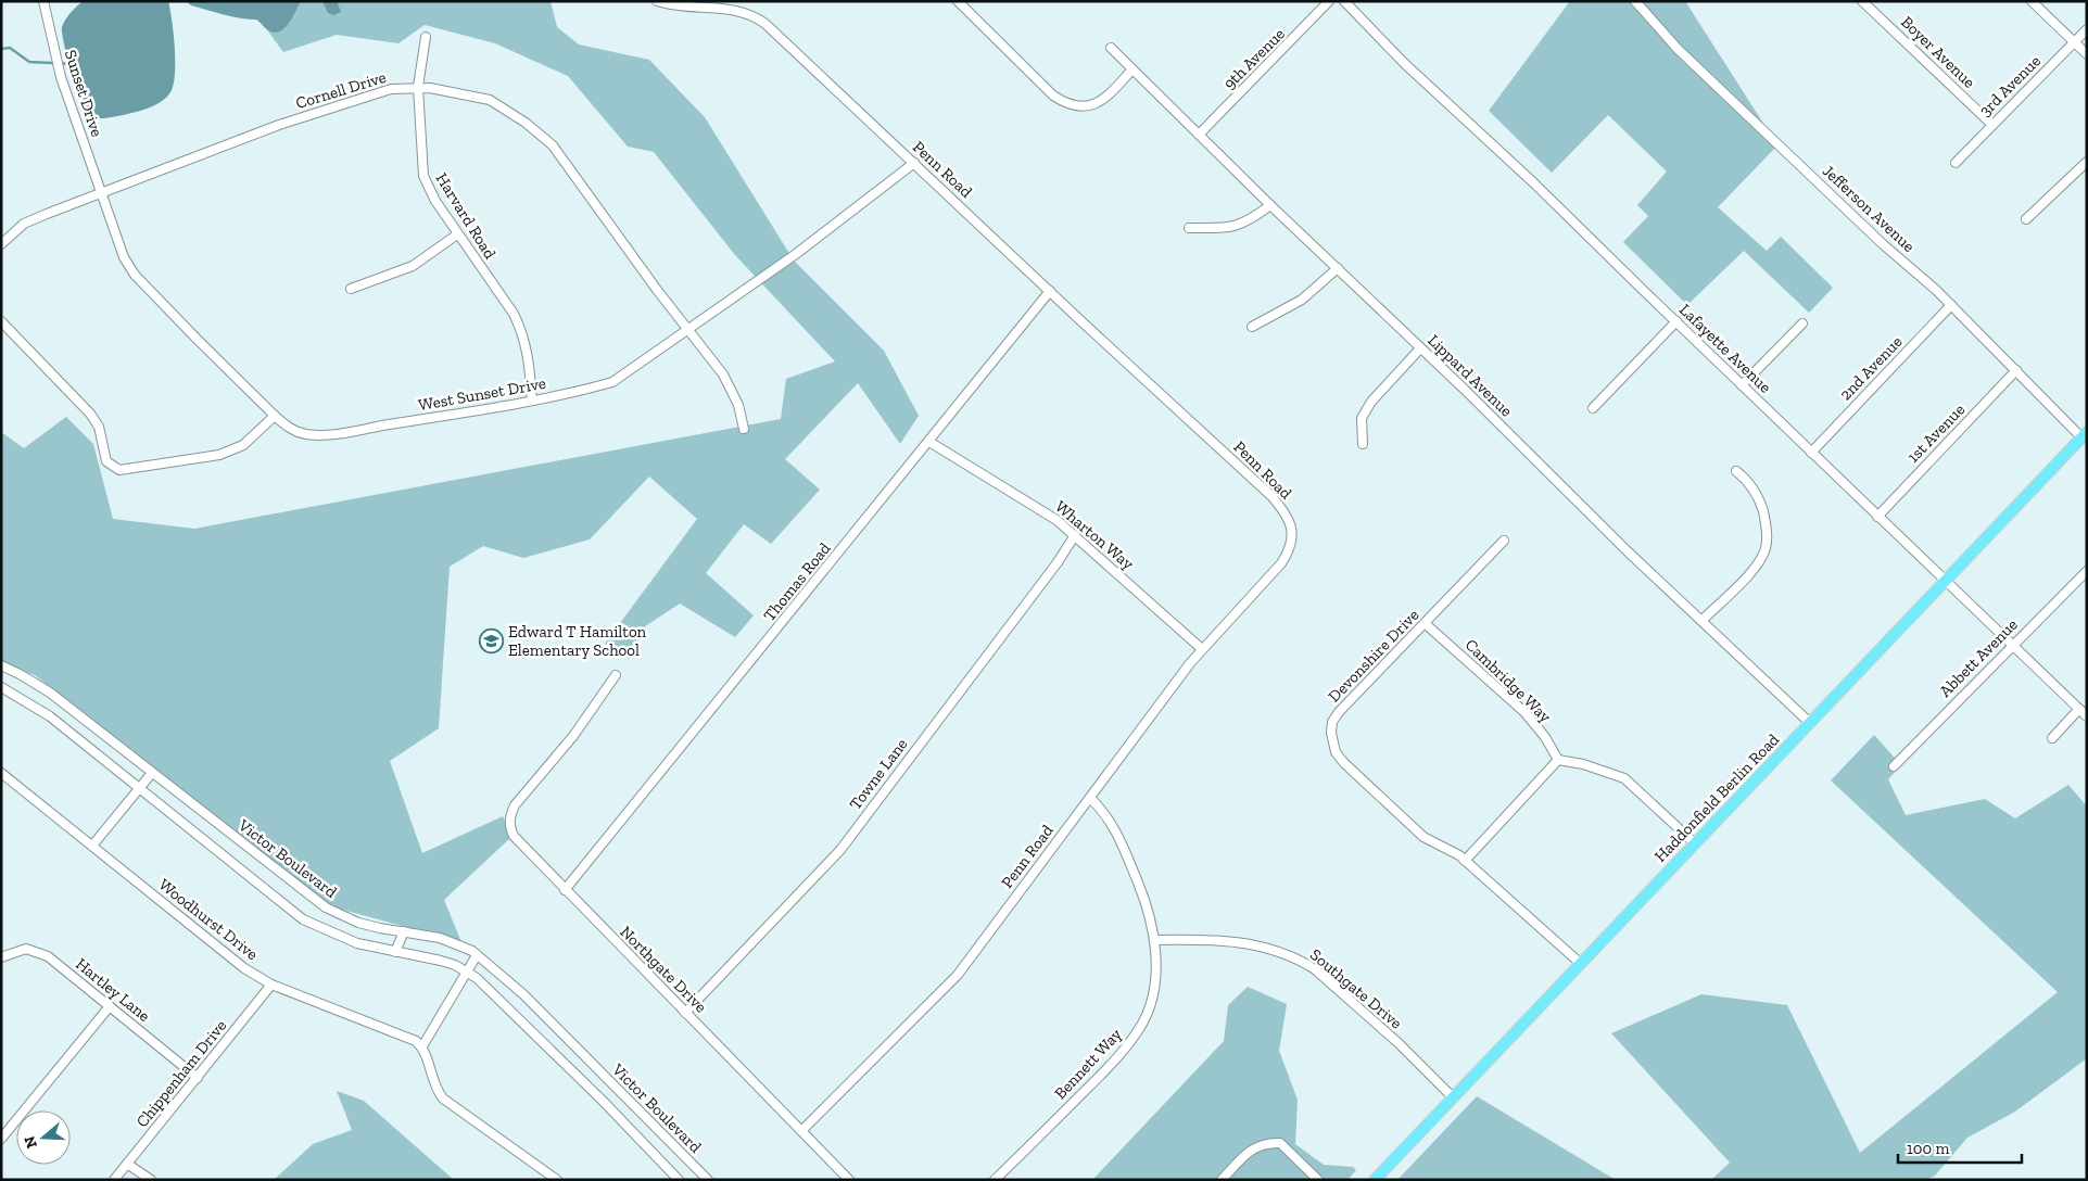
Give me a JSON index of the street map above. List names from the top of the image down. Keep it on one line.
{"streets":{"main road":["Haddonfield Berlin Road"],"street":["Boyer Avenue","9th Avenue","3rd Avenue","Cornell Drive","Sunset Drive","Penn Road","Jefferson Avenue","Harvard Road","Lafayette Avenue","2nd Avenue","Lippard Avenue","West Sunset Drive","1st Avenue","Wharton Way","Thomas Road","Devonshire Drive","Abbett Avenue","Cambridge Way","Towne Lane","Victor Boulevard","Woodhurst Drive","Northgate Drive","Southgate Drive","Hartley Lane","Bennett Way","Chippenham Drive"]},"crossings":[["Boyer Avenue","3rd Avenue"],["9th Avenue","Lippard Avenue"],["Cornell Drive","Sunset Drive"],["Cornell Drive","Harvard Road"],["Cornell Drive","West Sunset Drive"],["Sunset Drive","West Sunset Drive"],["Penn Road","West Sunset Drive"],["Penn Road","Wharton Way"],["Penn Road","Thomas Road"],["Penn Road","Northgate Drive"],["Penn Road","Bennett Way"],["Jefferson Avenue","2nd Avenue"],["Jefferson Avenue","1st Avenue"],["Jefferson Avenue","Haddonfield Berlin Road"],["Harvard Road","West Sunset Drive"],["Lafayette Avenue","2nd Avenue"],["Lafayette Avenue","1st Avenue"],["Lafayette Avenue","Abbett Avenue"],["Lafayette Avenue","Haddonfield Berlin Road"],["Lippard Avenue","Haddonfield Berlin Road"],["Wharton Way","Thomas Road"],["Wharton Way","Towne Lane"],["Thomas Road","Northgate Drive"],["Devonshire Drive","Cambridge Way"],["Devonshire Drive","Haddonfield Berlin Road"],["Towne Lane","Northgate Drive"],["Haddonfield Berlin Road","Southgate Drive"],["Woodhurst Drive","Chippenham Drive"],["Southgate Drive","Bennett Way"],["Hartley Lane","Chippenham Drive"]],"places":{"school or university":["Edward T Hamilton Elementary School"]},"scale_bar":"100 m","north":"left"}
